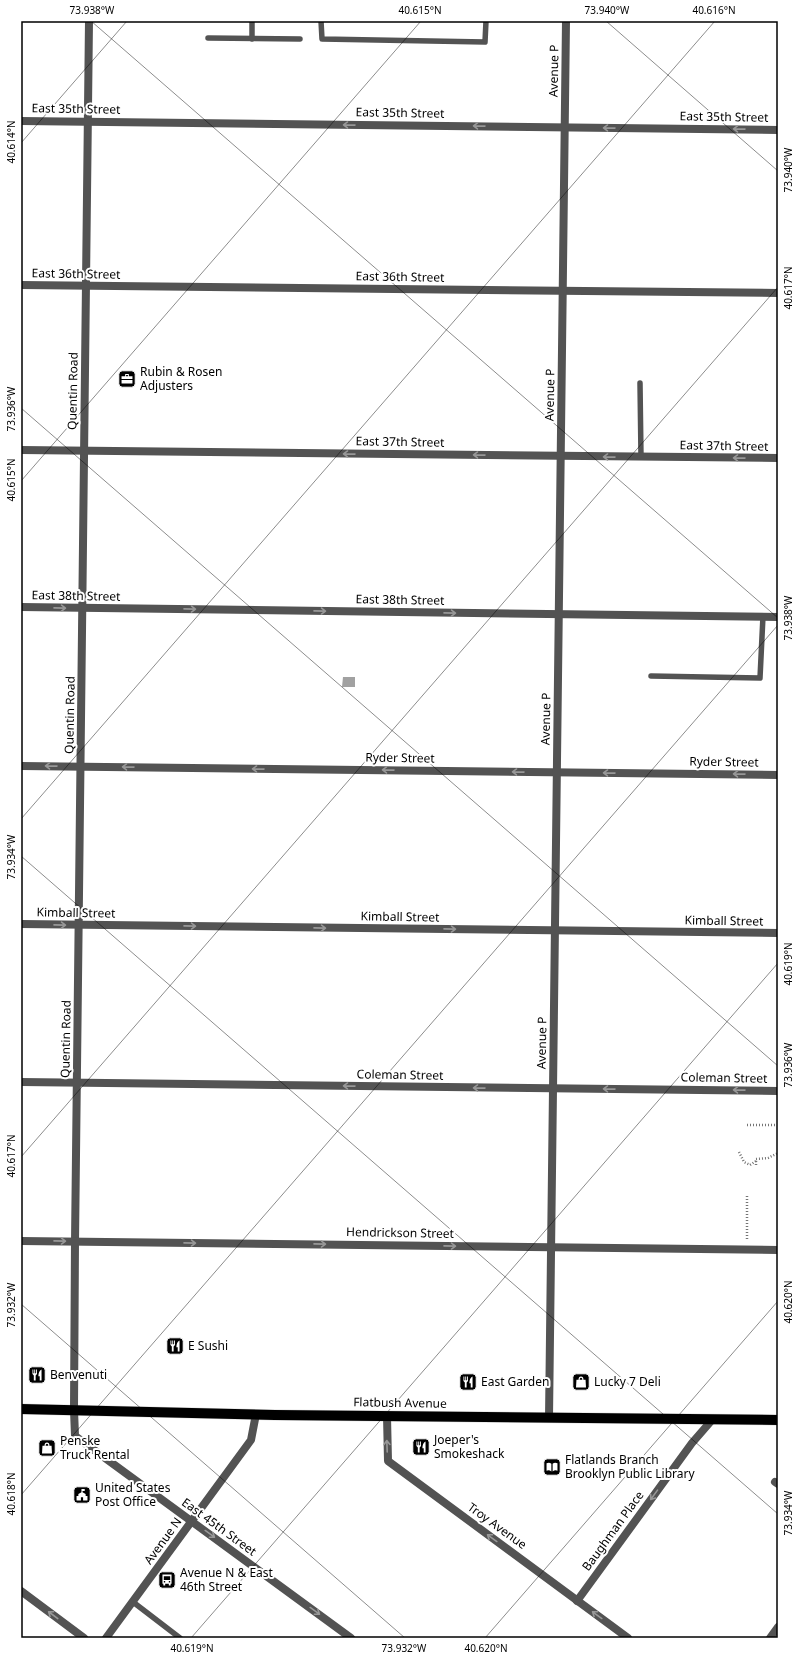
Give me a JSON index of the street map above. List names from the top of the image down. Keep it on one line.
{"streets":{"main road":["Flatbush Avenue"],"street":["Avenue P","East 35th Street","East 36th Street","Quentin Road","East 37th Street","East 38th Street","Ryder Street","Kimball Street","Coleman Street","Hendrickson Street","Troy Avenue","East 45th Street","Baughman Place","Avenue N"]},"crossings":[["Avenue P","East 35th Street"],["Avenue P","East 36th Street"],["Avenue P","East 37th Street"],["Avenue P","East 38th Street"],["Avenue P","Ryder Street"],["Avenue P","Kimball Street"],["Avenue P","Coleman Street"],["Avenue P","Hendrickson Street"],["Avenue P","Flatbush Avenue"],["East 35th Street","Quentin Road"],["East 36th Street","Quentin Road"],["Quentin Road","East 37th Street"],["Quentin Road","East 38th Street"],["Quentin Road","Ryder Street"],["Quentin Road","Kimball Street"],["Quentin Road","Coleman Street"],["Quentin Road","Hendrickson Street"],["Quentin Road","Flatbush Avenue"],["Quentin Road","East 45th Street"],["Flatbush Avenue","Troy Avenue"],["Flatbush Avenue","East 45th Street"],["Flatbush Avenue","Baughman Place"],["Flatbush Avenue","Avenue N"],["Troy Avenue","Baughman Place"],["East 45th Street","Avenue N"]],"one_way":["East 35th Street","East 37th Street","East 38th Street","Ryder Street","Kimball Street","Coleman Street","Hendrickson Street","Troy Avenue","East 45th Street","Baughman Place"],"places":{"office":["Rubin & Rosen Adjusters"],"restaurant":["E Sushi","Benvenuti","East Garden","Joeper's Smokeshack"],"shop":["Lucky 7 Deli","Penske Truck Rental"],"library":["Flatlands Branch Brooklyn Public Library"],"public building":["United States Post Office"],"bus stop":["Avenue N & East 46th Street"]},"coordinates":["73.938°W","40.615°N","73.940°W","40.616°N","40.614°N","40.617°N","73.936°W","73.934°W","40.619°N","40.620°N","73.932°W","40.618°N"]}
